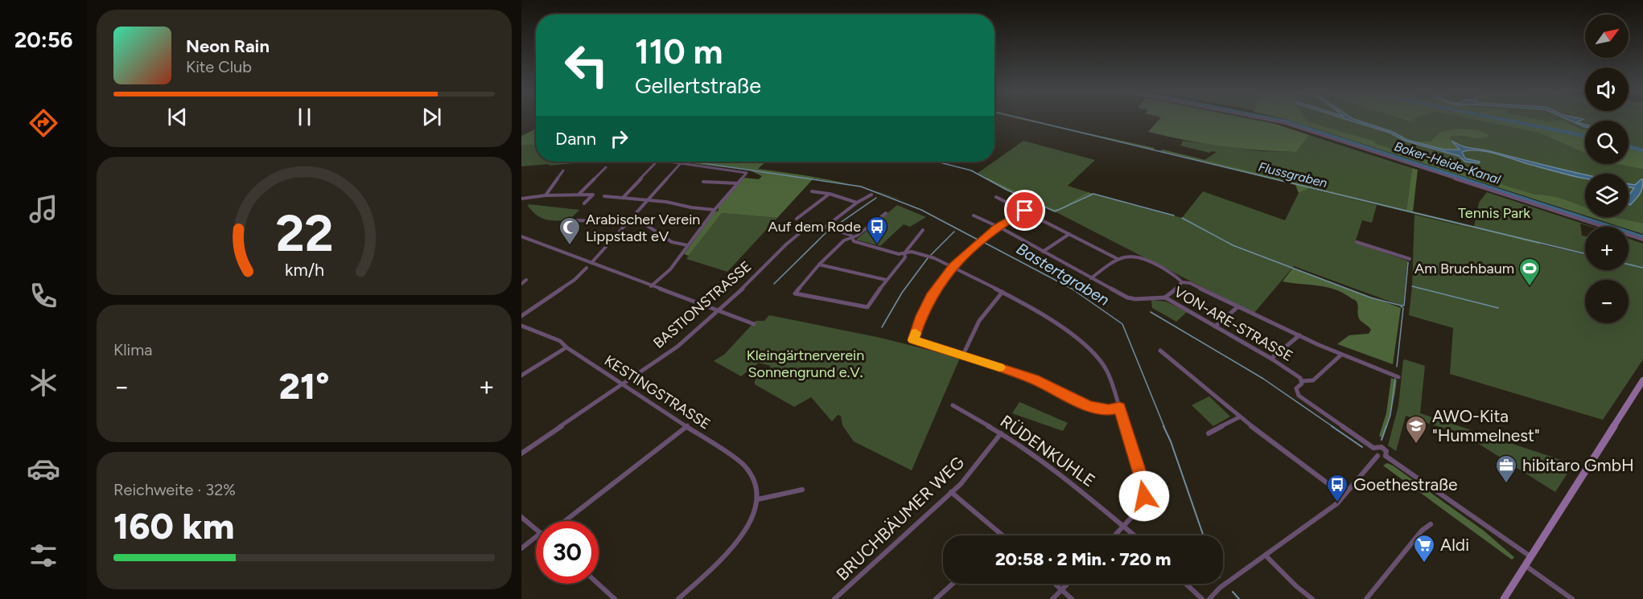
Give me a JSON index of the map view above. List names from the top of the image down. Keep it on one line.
{"streets":{"street":["BASTIONSTRASSE","VON-ARE-STRASSE","KESTINGSTRASSE","RÜDENKUHLE","BRUCHBÄUMER WEG"]},"crossings":[["BASTIONSTRASSE","KESTINGSTRASSE"],["RÜDENKUHLE","BRUCHBÄUMER WEG"]],"water":["Boker-Heide-Kanal","Flussgraben","Bastertgraben"],"parks":["Tennis Park","Kleingärtnerverein Sonnengrund e.V."],"places":{"bus stop":["Auf dem Rode","Goethestraße"],"mosque":["Arabischer Verein Lippstadt eV"],"sports":["Am Bruchbaum"],"school or university":["AWO-Kita \"Hummelnest\""],"office":["hibitaro GmbH"],"supermarket":["Aldi"]},"north":"top right","page":{"tabs":"20:56","map_buttons":["+","−"],"turn":["110 m","Gellertstraße"],"song":["Neon Rain","Kite Club"],"then":"Dann","tile":["Klima",["Reichweite · 32%","160 km"]],"heat":["−","21°","+"],"limit":"30","trip":"20:58 · 2 Min. · 720 m","gauge":["22","km/h"]}}
